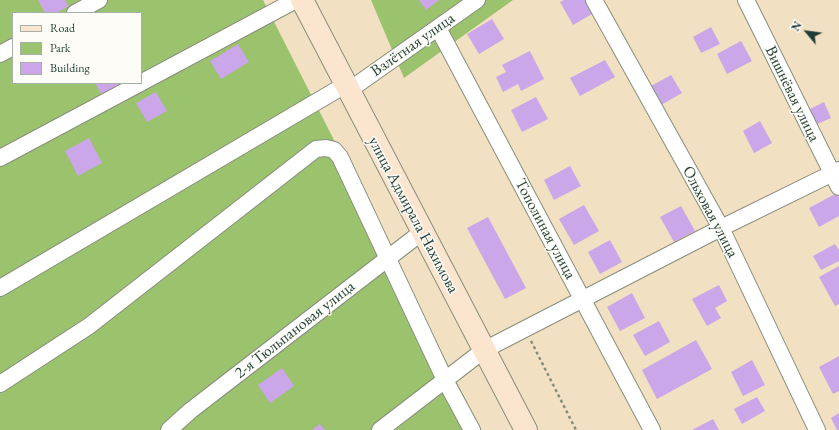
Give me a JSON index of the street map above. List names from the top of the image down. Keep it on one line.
{"streets":{"main road":["улица Адмирала Нахимова"],"street":["Взлётная улица","Вишнёвая улица","Ольховая улица","Тополиная улица","2-я Тюльпановая улица"]},"crossings":[["Взлётная улица","улица Адмирала Нахимова"],["Взлётная улица","Тополиная улица"],["улица Адмирала Нахимова","2-я Тюльпановая улица"]],"legend":["Road","Park","Building"],"north":"top left"}
